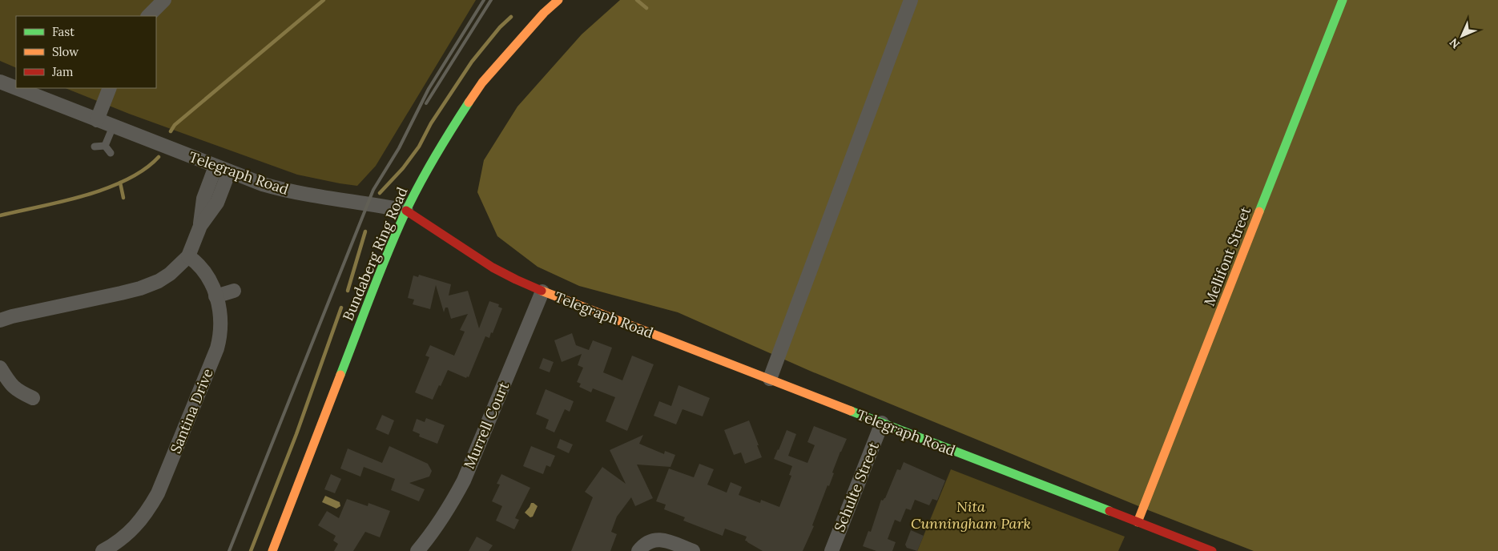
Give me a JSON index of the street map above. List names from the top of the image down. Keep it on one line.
{"streets":{"street":["Telegraph Road","Bundaberg Ring Road","Mellifont Street","Santina Drive","Murrell Court","Schulte Street"]},"crossings":[["Telegraph Road","Bundaberg Ring Road"],["Telegraph Road","Mellifont Street"],["Telegraph Road","Murrell Court"],["Telegraph Road","Schulte Street"]],"parks":["Nita Cunningham Park"],"legend":["Fast","Slow","Jam"],"north":"bottom left"}
